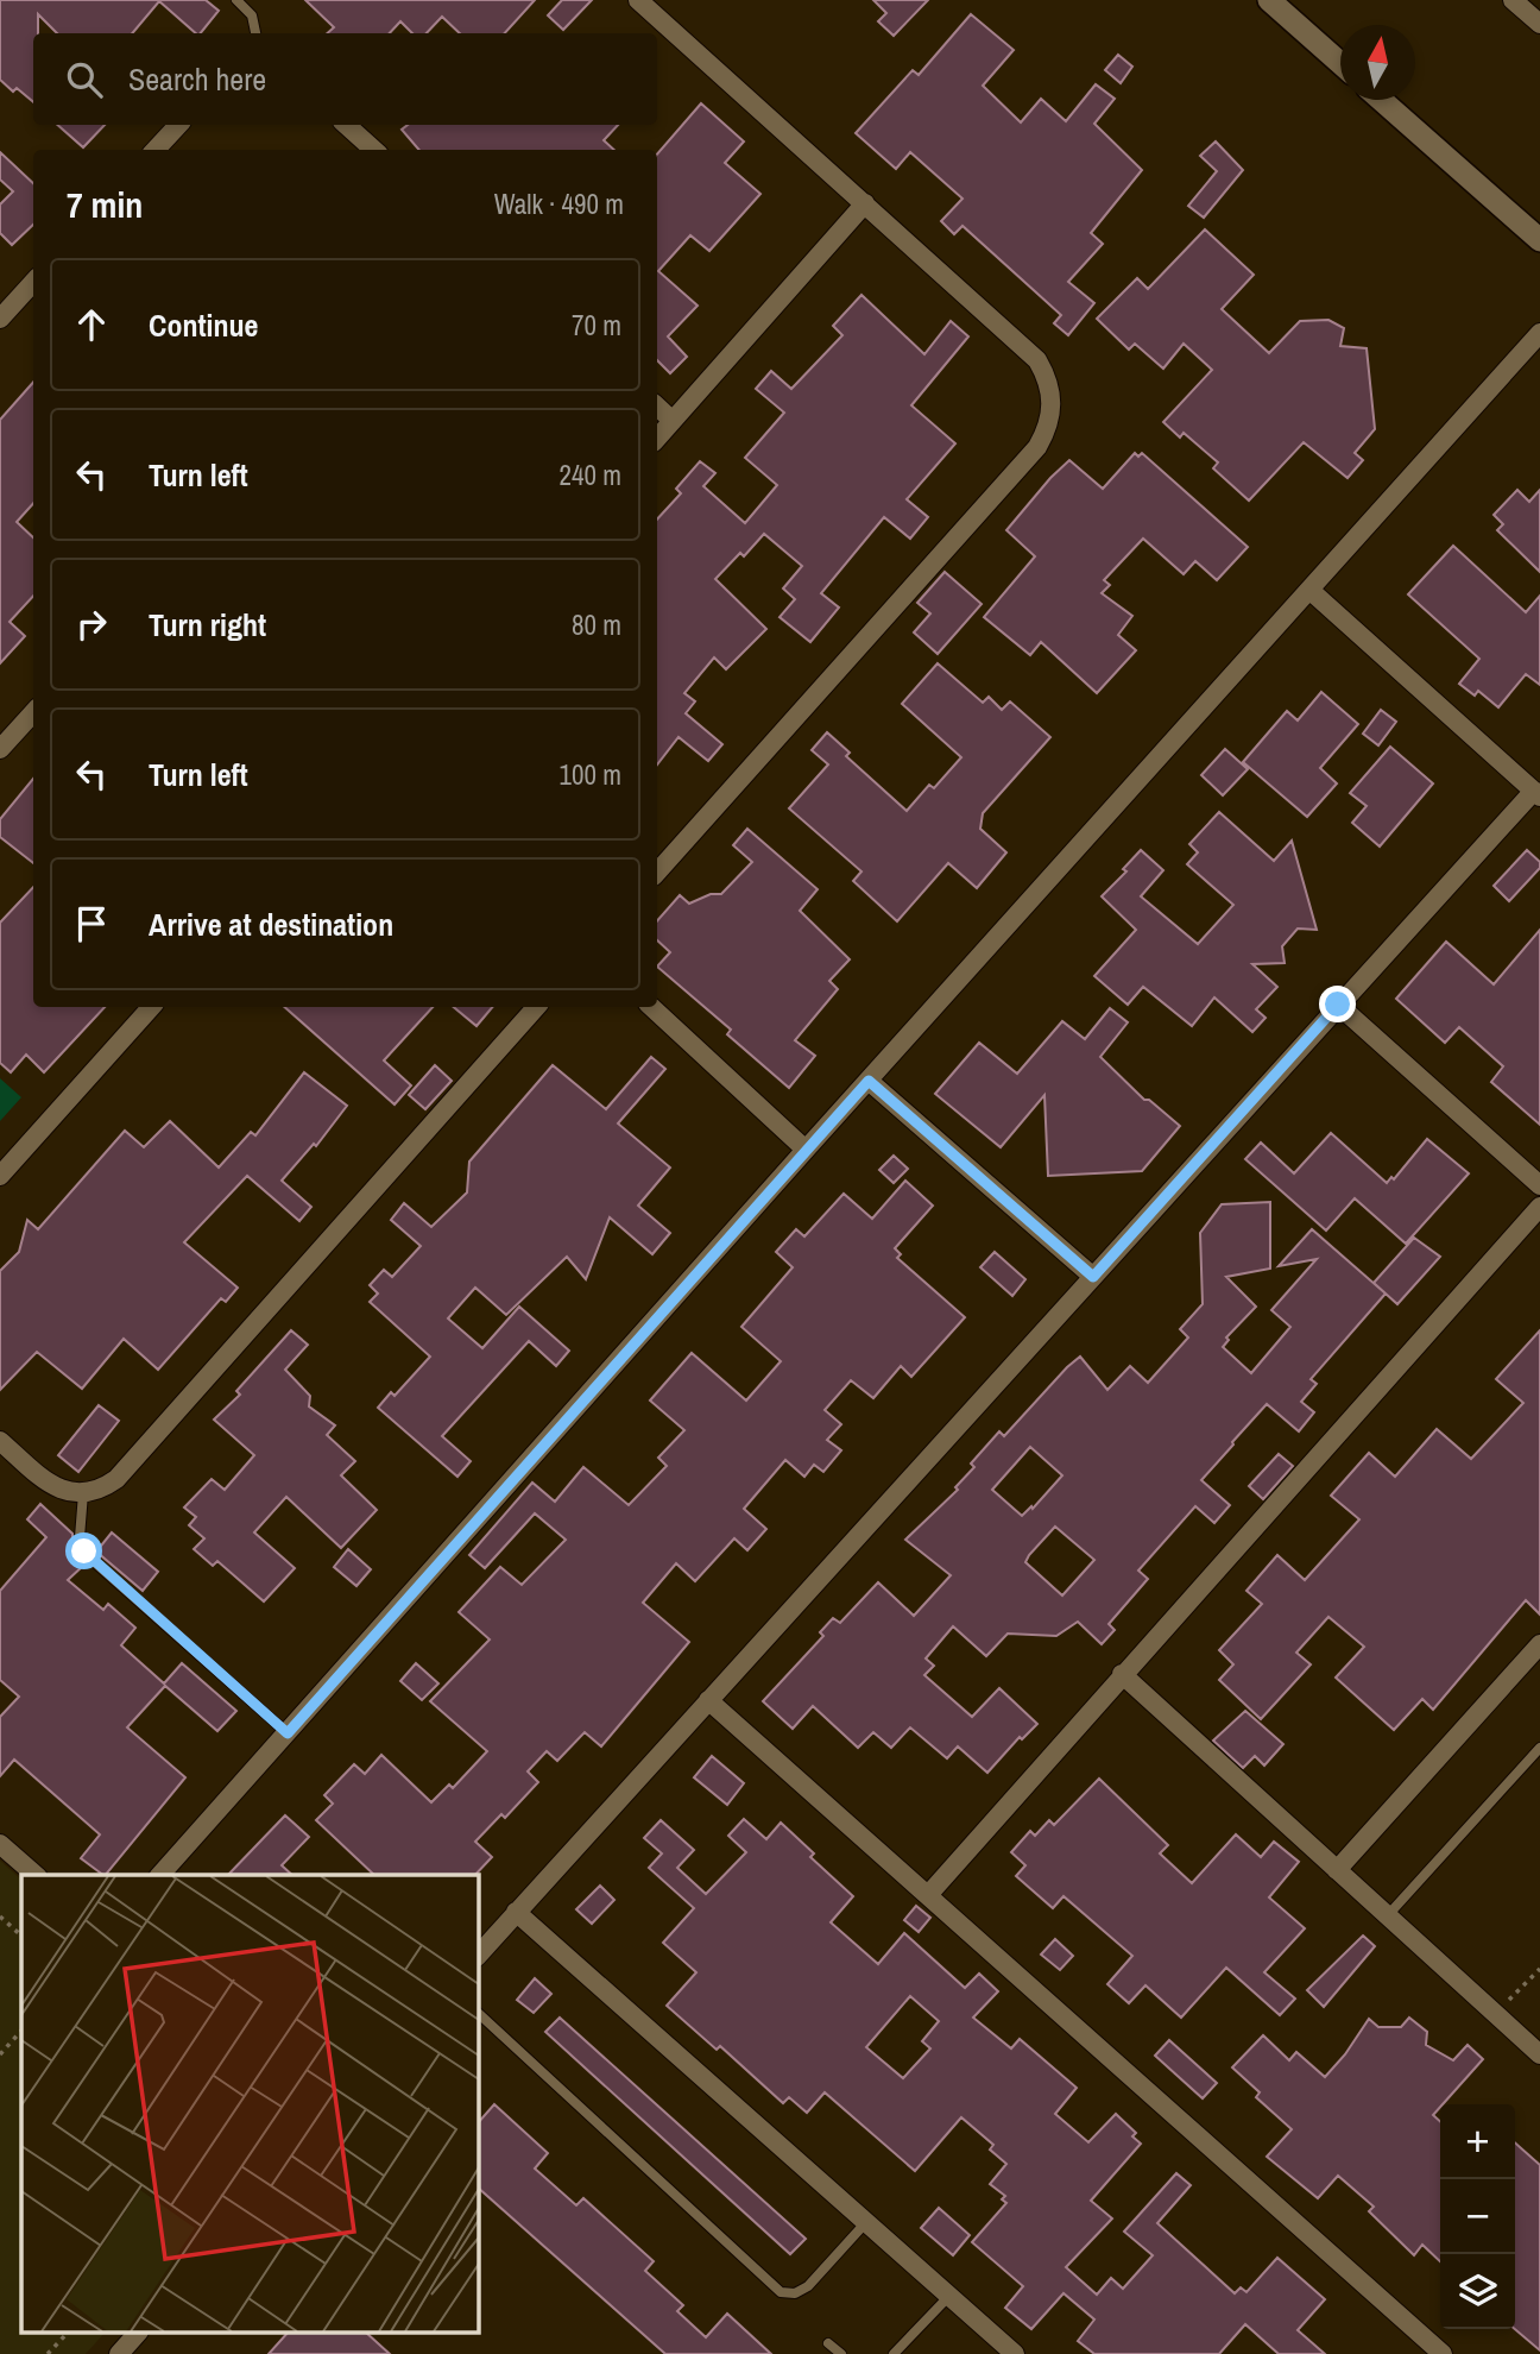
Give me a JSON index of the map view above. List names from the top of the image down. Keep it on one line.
{"north":"top","page":{"search":"Search here","heading":["7 min","Walk · 490 m"],"list":[["Continue","70 m"],["Turn left","240 m"],["Turn right","80 m"],["Turn left","100 m"],"Arrive at destination"],"map_buttons":["+","−"]}}
